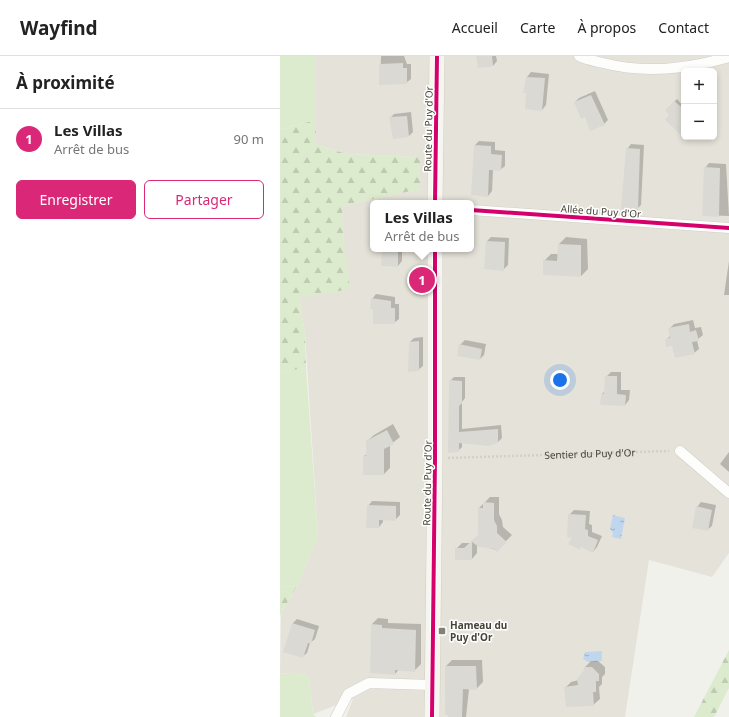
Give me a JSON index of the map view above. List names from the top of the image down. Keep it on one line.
{"streets":{"main road":["Route du Puy d'Or"],"street":["Allée du Puy d'Or"],"path":["Sentier du Puy d'Or"]},"crossings":[["Route du Puy d'Or","Sentier du Puy d'Or"]],"places":{"transit":["Hameau du Puy d'Or"]},"page":{"header":"Wayfind","nav":["Accueil","Carte","À propos","Contact"],"heading":"À proximité","map_buttons":["+","−"],"list":[{"mark":"1","name":"Les Villas","note":"Arrêt de bus","value":"90 m"}],"buttons":["Enregistrer","Partager"],"popup":["Les Villas","Arrêt de bus"],"pins":"1"}}
